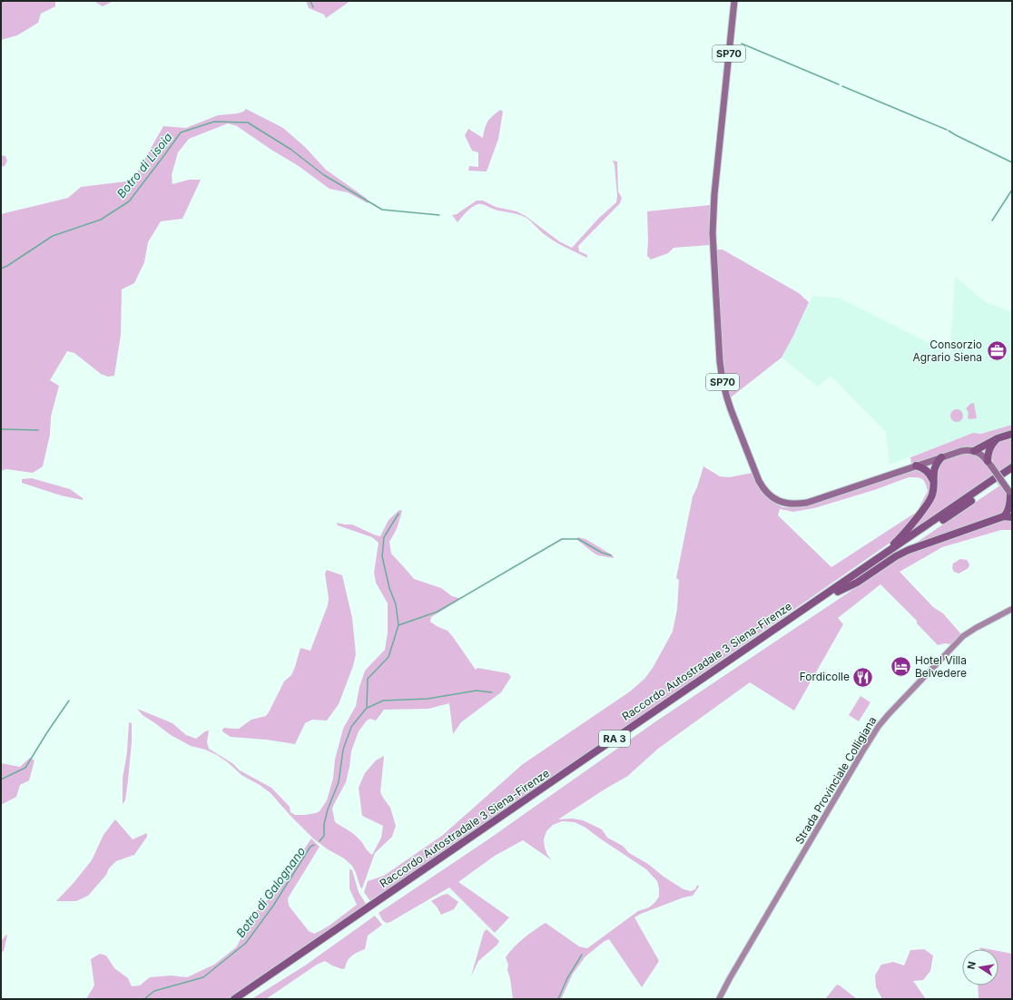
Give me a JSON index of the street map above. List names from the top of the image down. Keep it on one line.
{"streets":{"highway":["Raccordo Autostradale 3 Siena-Firenze","RA 3"],"main road":["SP70","Strada Provinciale Colligiana"]},"water":["Botro di Lisoia","Botro di Galognano"],"places":{"office":["Consorzio Agrario Siena"],"hotel":["Hotel Villa Belvedere"],"restaurant":["Fordicolle"]},"north":"left"}
